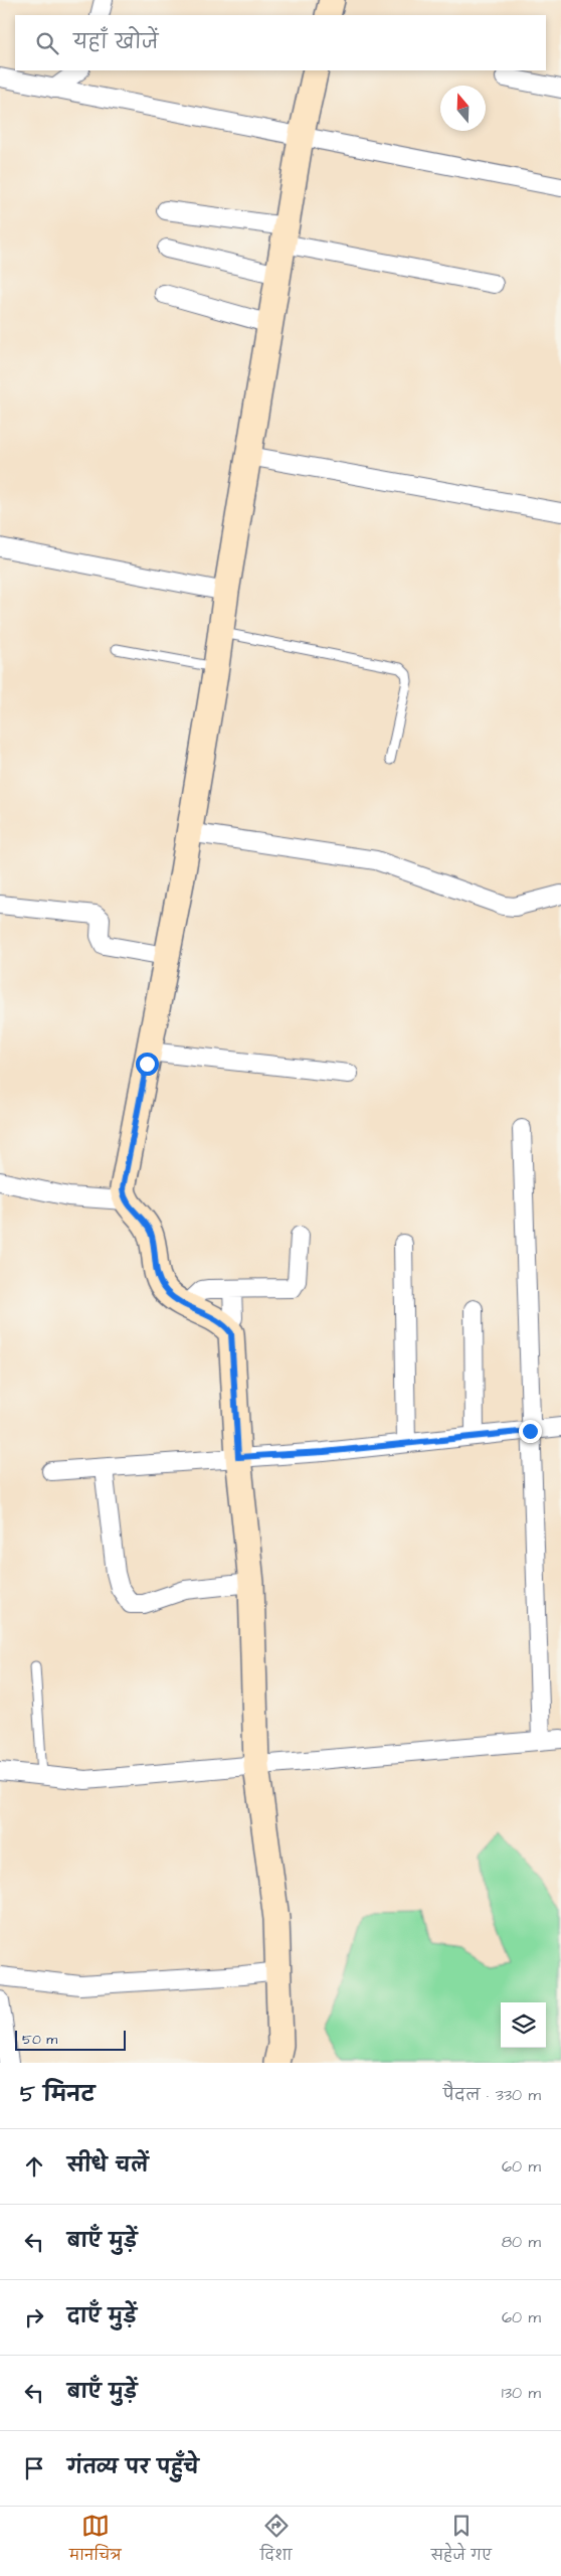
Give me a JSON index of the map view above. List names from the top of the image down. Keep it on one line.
{"scale_bar":"50 m","north":"top","page":{"search":"यहाँ खोजें","scale":"50 m","heading":["5 मिनट","पैदल · 330 m"],"list":[["सीधे चलें","60 m"],["बाएँ मुड़ें","80 m"],["दाएँ मुड़ें","60 m"],["बाएँ मुड़ें","130 m"],"गंतव्य पर पहुँचे"],"nav":["मानचित्र","दिशा","सहेजे गए"]}}
